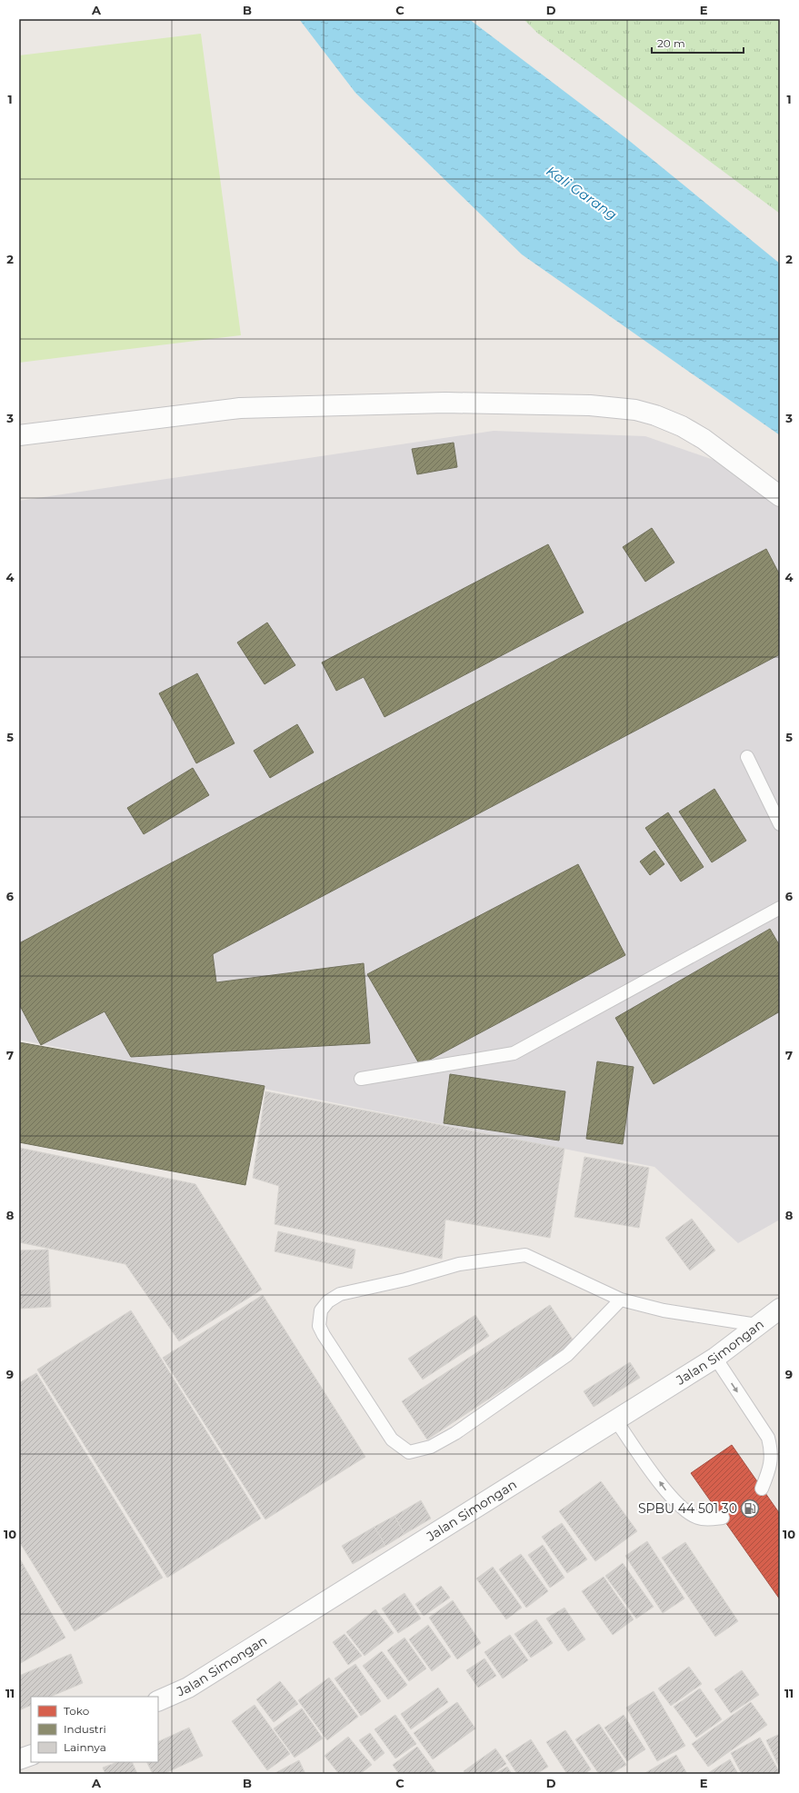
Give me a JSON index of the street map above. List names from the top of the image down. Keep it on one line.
{"streets":{"street":["Jalan Simongan"]},"water":["Kali Garang"],"places":{"fuel station":["SPBU 44 501 30"]},"legend":["Toko","Industri","Lainnya"],"scale_bar":"20 m","grid":{"columns":["A","B","C","D","E"],"rows":["1","2","3","4","5","6","7","8","9","10","11"]}}
